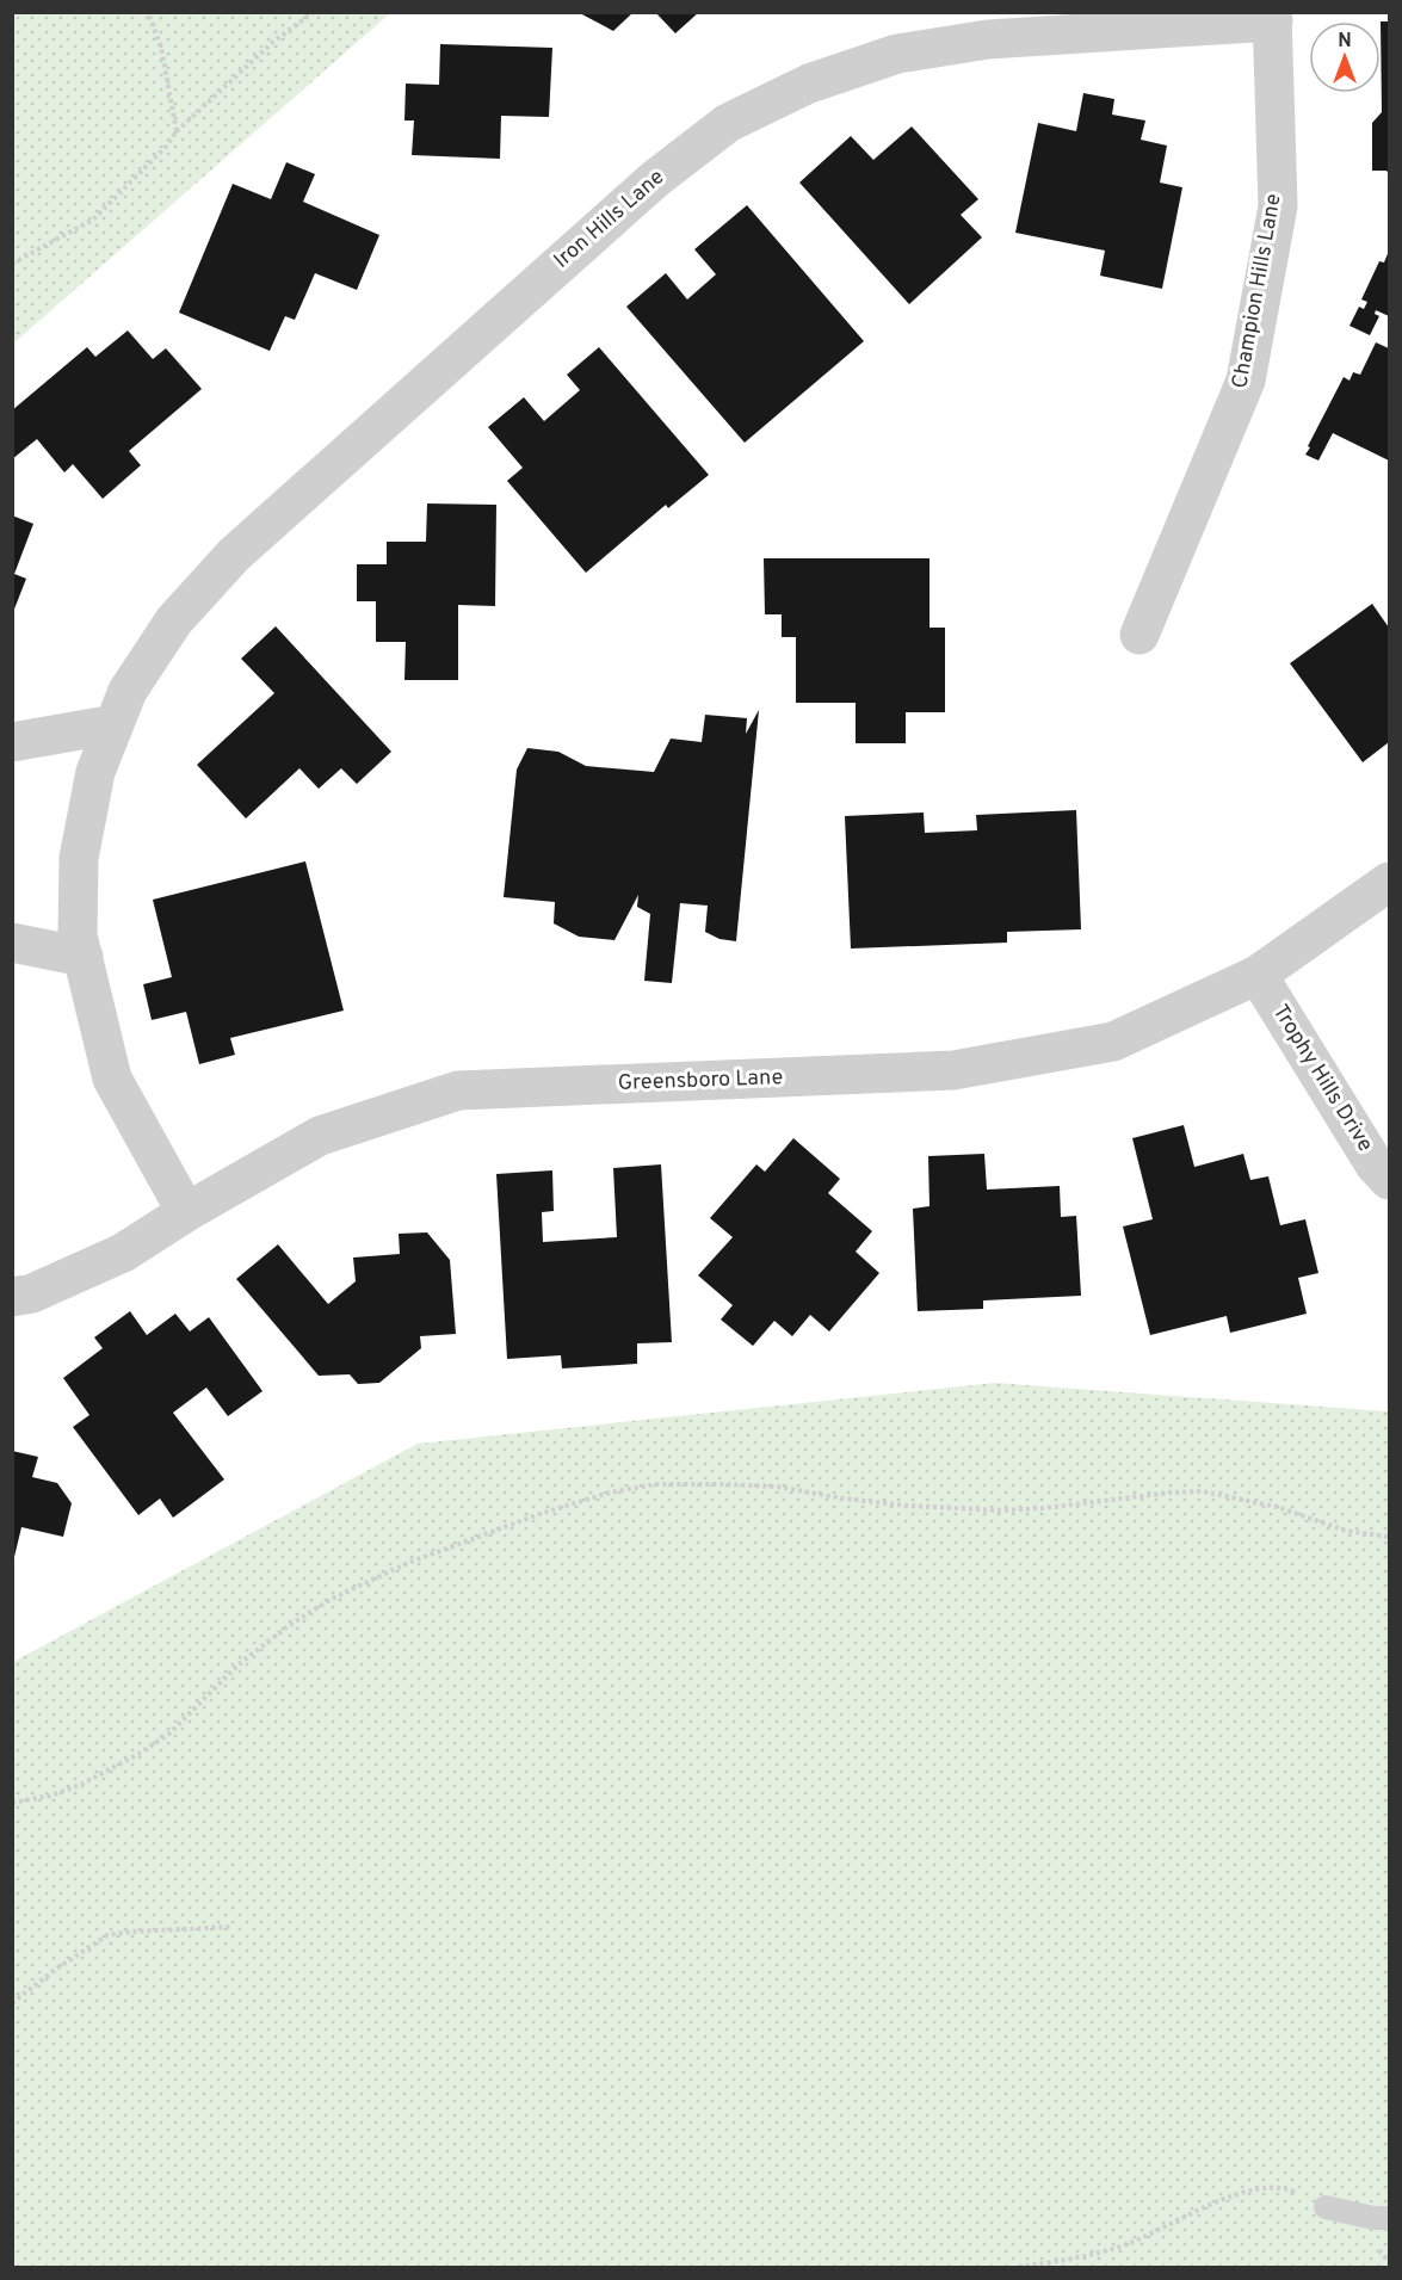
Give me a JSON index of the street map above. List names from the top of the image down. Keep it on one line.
{"streets":{"street":["Iron Hills Lane","Champion Hills Lane","Trophy Hills Drive","Greensboro Lane"]},"crossings":[["Iron Hills Lane","Champion Hills Lane"],["Iron Hills Lane","Greensboro Lane"],["Trophy Hills Drive","Greensboro Lane"]],"north":"top"}
